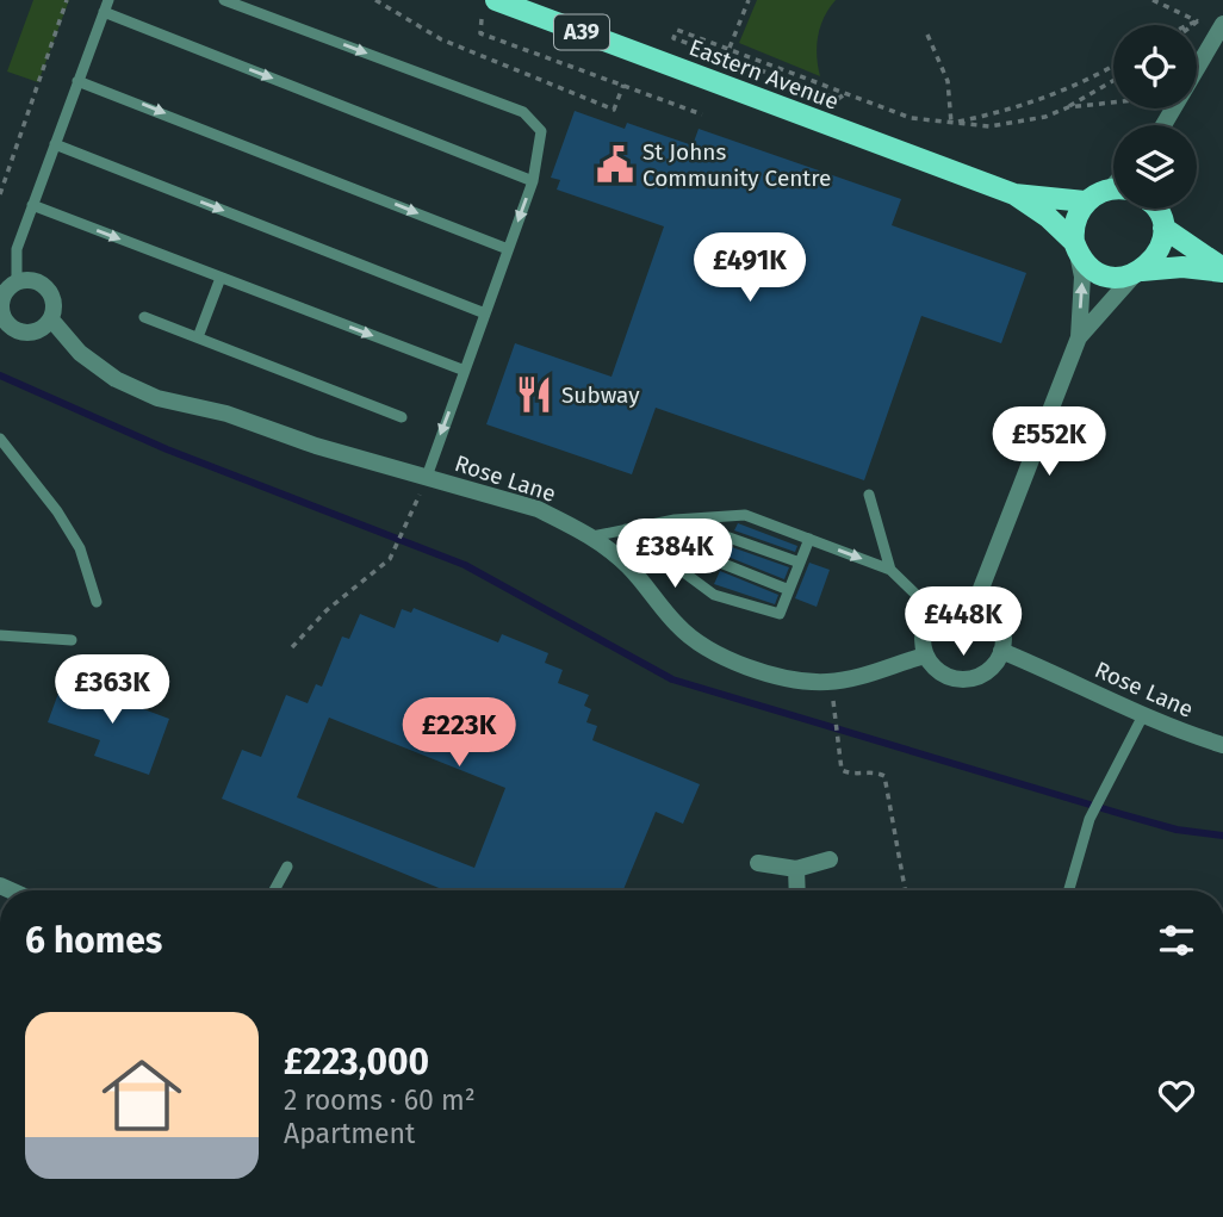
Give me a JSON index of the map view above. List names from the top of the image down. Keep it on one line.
{"streets":{"main road":["A39","Eastern Avenue"],"street":["Rose Lane"]},"places":{"public building":["St Johns Community Centre"],"restaurant":["Subway"]},"page":{"price":["£491K","£552K","£384K","£448K","£363K","£223K"],"heading":"6 homes","list":[{"name":"£223,000","note":"2 rooms · 60 m² · Apartment"}]}}
